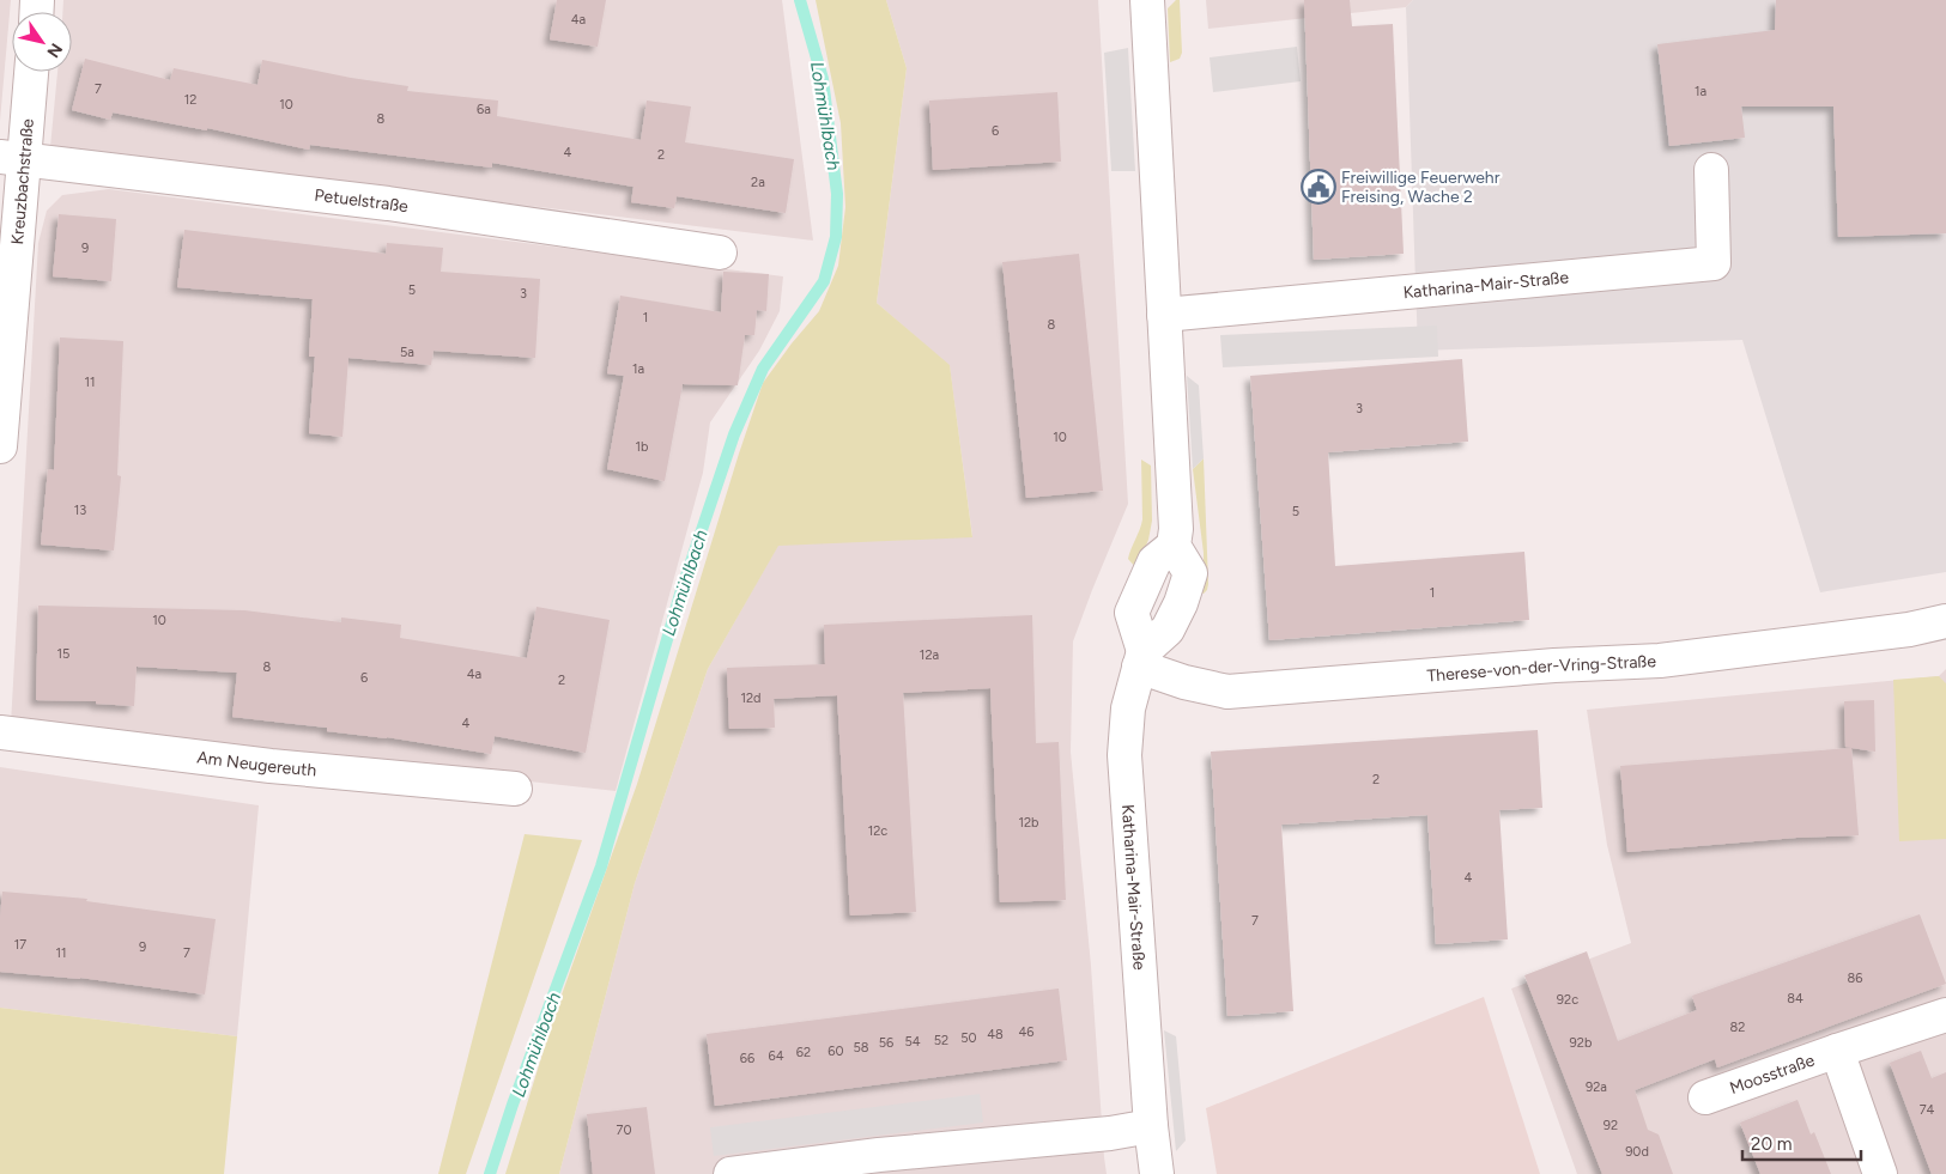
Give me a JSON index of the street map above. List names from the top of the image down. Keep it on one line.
{"streets":{"street":["Kreuzbachstraße","Petuelstraße","Katharina-Mair-Straße","Therese-von-der-Vring-Straße","Am Neugereuth","Moosstraße"]},"crossings":[["Kreuzbachstraße","Petuelstraße"],["Katharina-Mair-Straße","Therese-von-der-Vring-Straße"]],"water":["Lohmühlbach"],"places":{"public building":["Freiwillige Feuerwehr Freising, Wache 2"]},"house_numbers":["4a","7","1a","12","10","6a","8","6","4","2","2a","9","5","3","1","8","5a","1a","11","3","10","1b","13","5","1","10","15","12a","8","4a","6","2","12d","4","2","12b","12c","4","7","17","9","11","7","86","84","92c","82","46","48","50","52","54","56","92b","58","60","62","64","66","92a","74","92","70","90d"],"scale_bar":"20 m","north":"bottom right"}
